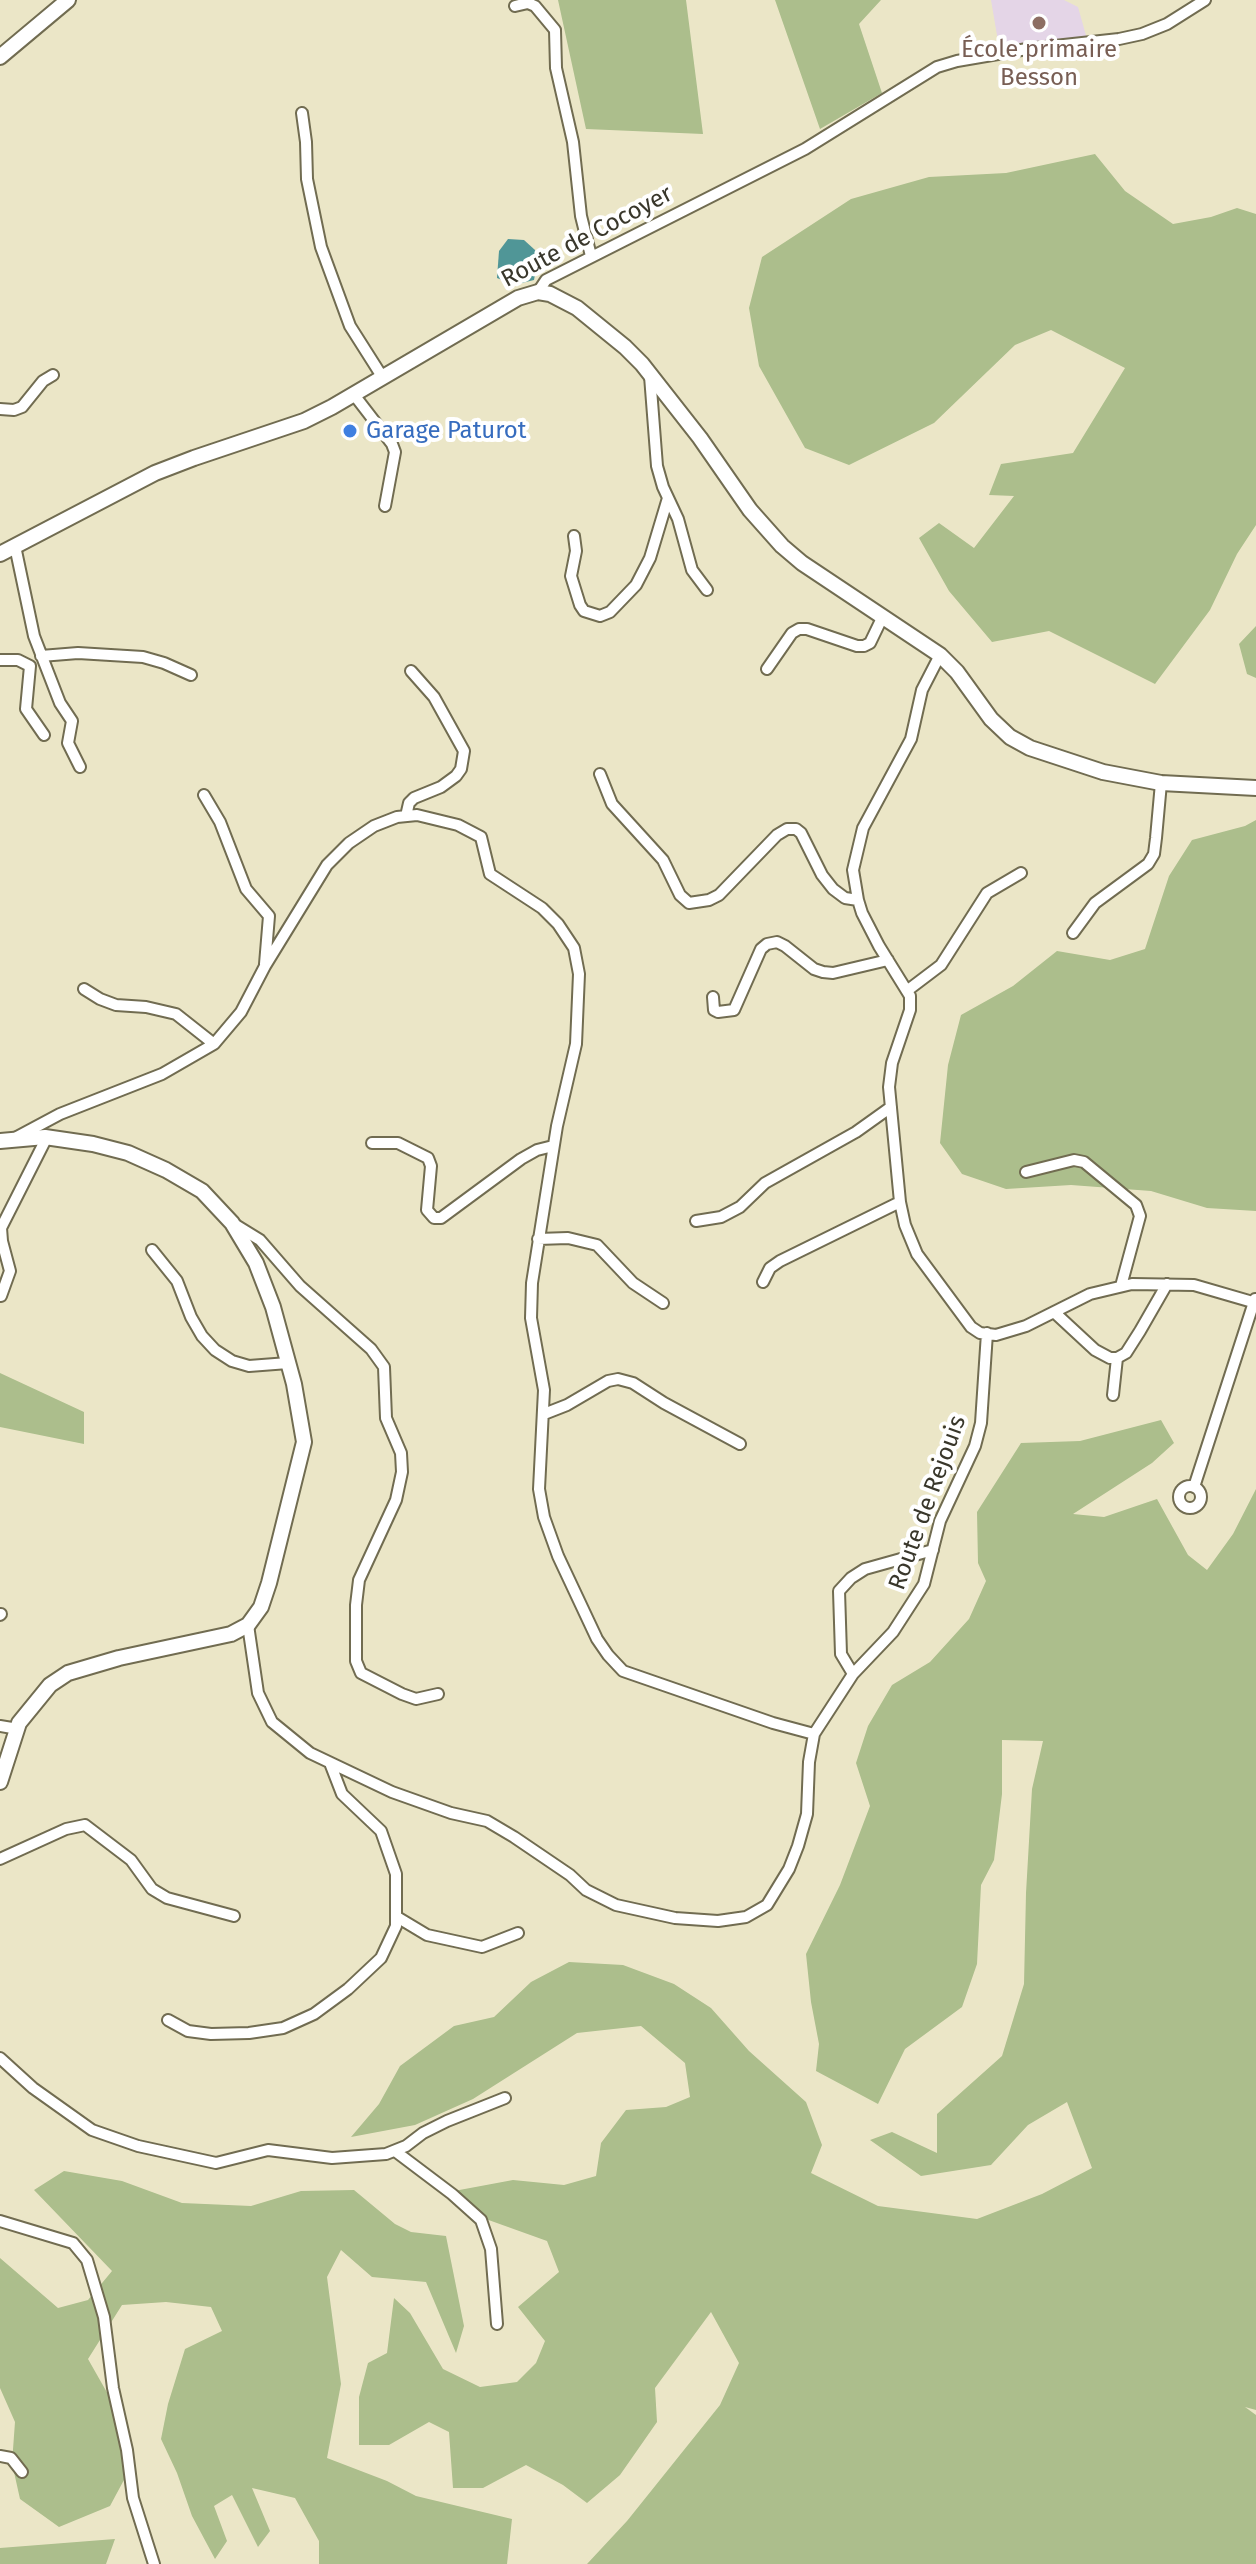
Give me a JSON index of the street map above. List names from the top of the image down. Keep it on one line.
{"streets":{"main road":["Route de Cocoyer"],"street":["Route de Rejouis"]},"places":["École primaire Besson","Garage Paturot"]}
